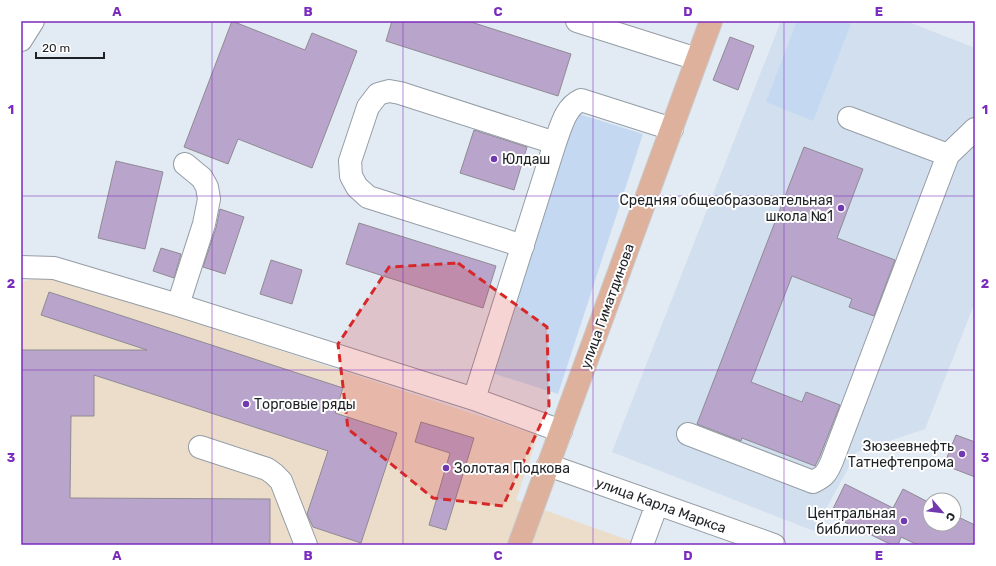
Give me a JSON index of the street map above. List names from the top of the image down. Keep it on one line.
{"streets":{"main road":["улица Гиматдинова"],"street":["улица Карла Маркса"]},"crossings":[["улица Гиматдинова","улица Карла Маркса"]],"places":["Юлдаш","Средняя общеобразовательная школа №1","Торговые ряды","Зюзеевнефть Татнефтепрома","Золотая Подкова","Центральная библиотека"],"scale_bar":"20 m","north":"bottom right","grid":{"columns":["A","B","C","D","E"],"rows":["1","2","3"]}}
